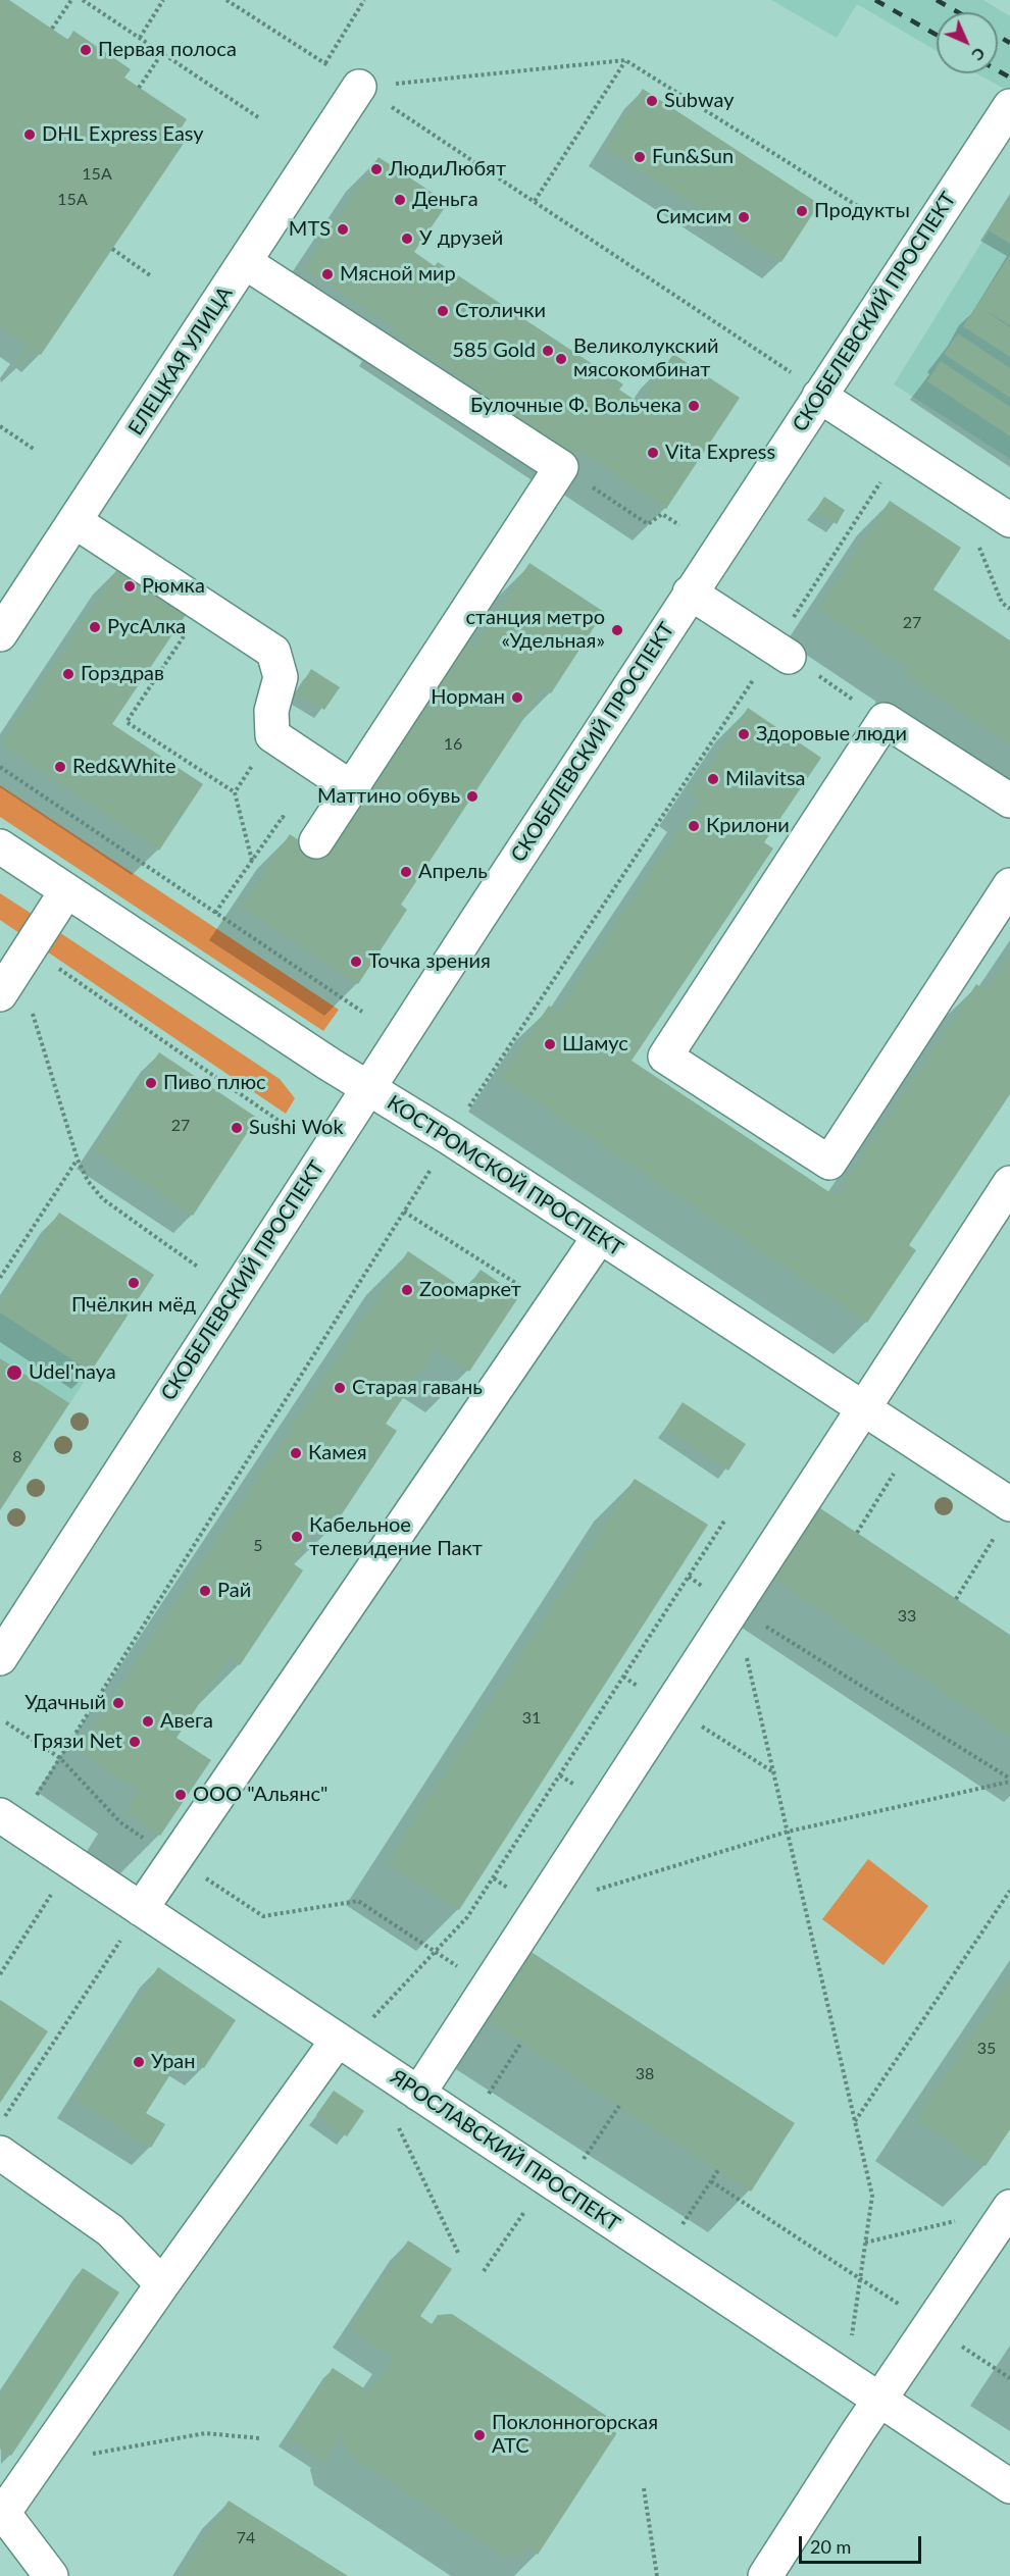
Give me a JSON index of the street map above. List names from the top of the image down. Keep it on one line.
{"streets":{"street":["СКОБЕЛЕВСКИЙ ПРОСПЕКТ","ЕЛЕЦКАЯ УЛИЦА","КОСТРОМСКОЙ ПРОСПЕКТ","ЯРОСЛАВСКИЙ ПРОСПЕКТ"]},"crossings":[["СКОБЕЛЕВСКИЙ ПРОСПЕКТ","КОСТРОМСКОЙ ПРОСПЕКТ"]],"places":["Первая полоса","Subway","DHL Express Easy","Fun&Sun","ЛюдиЛюбят","Деньга","Продукты","Симсим","MTS","У друзей","Мясной мир","Столички","585 Gold","Великолукский мясокомбинат","Булочные Ф. Вольчека","Vita Express","Рюмка","РусАлка","станция метро «Удельная»","Горздрав","Норман","Здоровые люди","Red&White","Milavitsa","Маттино обувь","Крилони","Апрель","Точка зрения","Шамус","Пиво плюс","Sushi Wok","Пчёлкин мёд","Zooмаркет","Udel'naya","Старая гавань","Камея","Кабельное телевидение Пакт","Рай","Удачный","Авега","Грязи Net","ООО \"Альянс\"","Уран","Поклонногорская АТС"],"house_numbers":["15А","15А","27","16","27","8","5","33","31","35","38","74"],"scale_bar":"20 m","north":"bottom right"}
